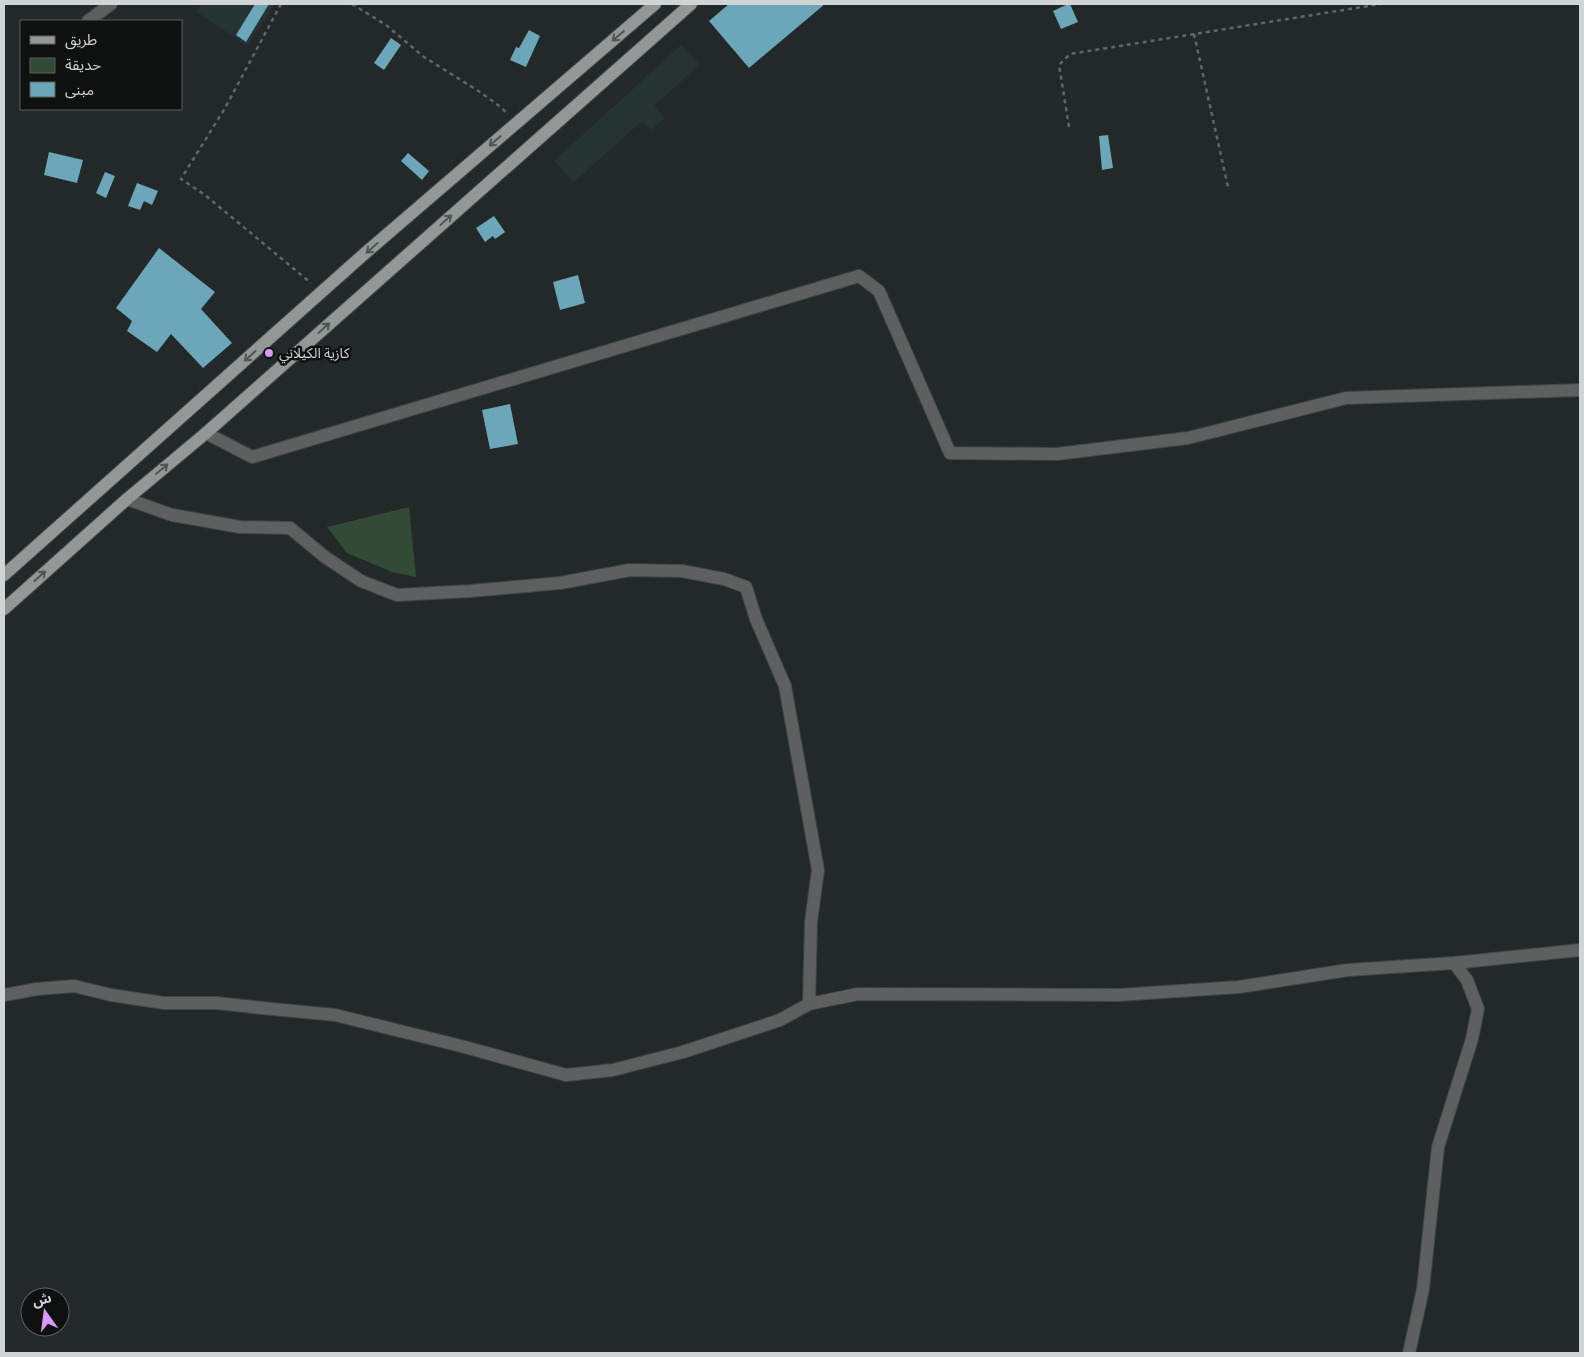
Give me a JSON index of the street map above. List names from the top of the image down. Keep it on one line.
{"places":["كازية الكيلاني"],"legend":["طريق","حديقة","مبنى"],"north":"top"}
